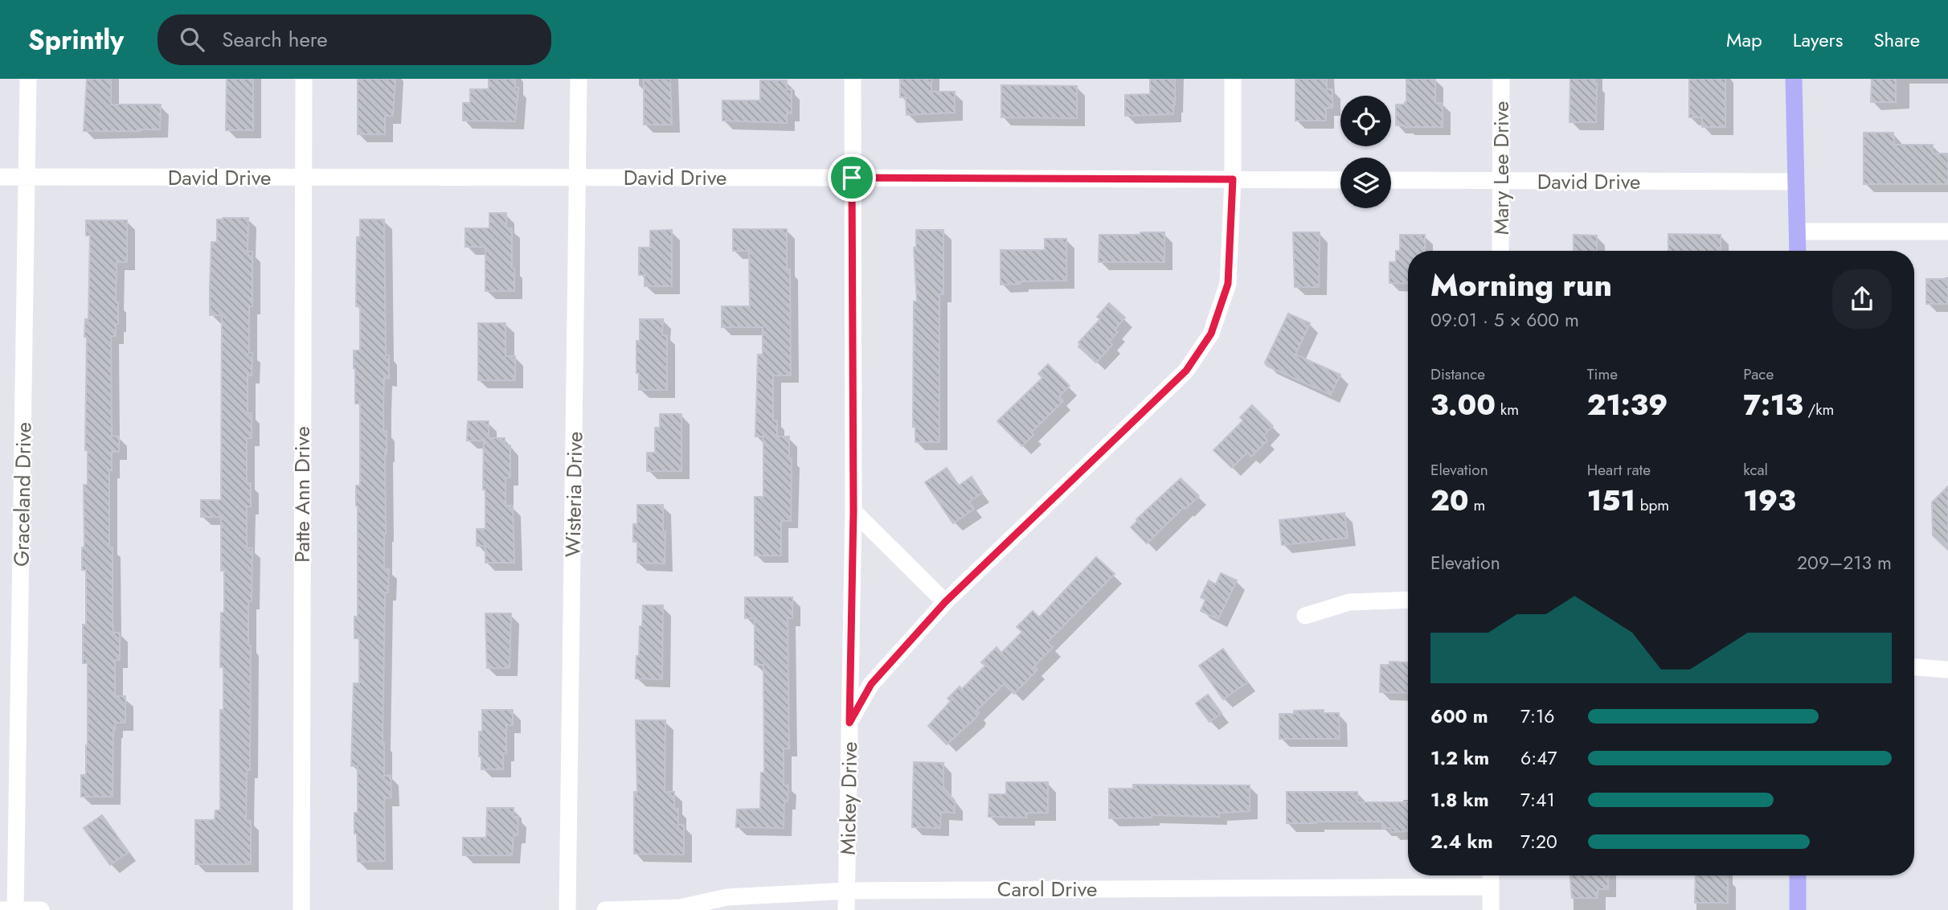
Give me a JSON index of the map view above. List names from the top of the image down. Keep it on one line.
{"streets":{"street":["Mary Lee Drive","David Drive","Graceland Drive","Patte Ann Drive","Wisteria Drive","Mickey Drive","Carol Drive"]},"crossings":[["Mary Lee Drive","David Drive"],["David Drive","Graceland Drive"],["David Drive","Patte Ann Drive"],["David Drive","Wisteria Drive"],["David Drive","Mickey Drive"],["Mickey Drive","Carol Drive"]],"page":{"header":"Sprintly","search":"Search here","nav":["Map","Layers","Share"],"heading":["Morning run","09:01 · 5 × 600 m"],"stats":[["Distance","3.00 km"],["Time","21:39"],["Pace","7:13 /km"],["Elevation","20 m"],["Heart rate","151 bpm"],["kcal","193"]],"chart":["Elevation","209–213 m"],"list":[{"name":"600 m","note":"7:16"},{"name":"1.2 km","note":"6:47"},{"name":"1.8 km","note":"7:41"},{"name":"2.4 km","note":"7:20"}]}}
